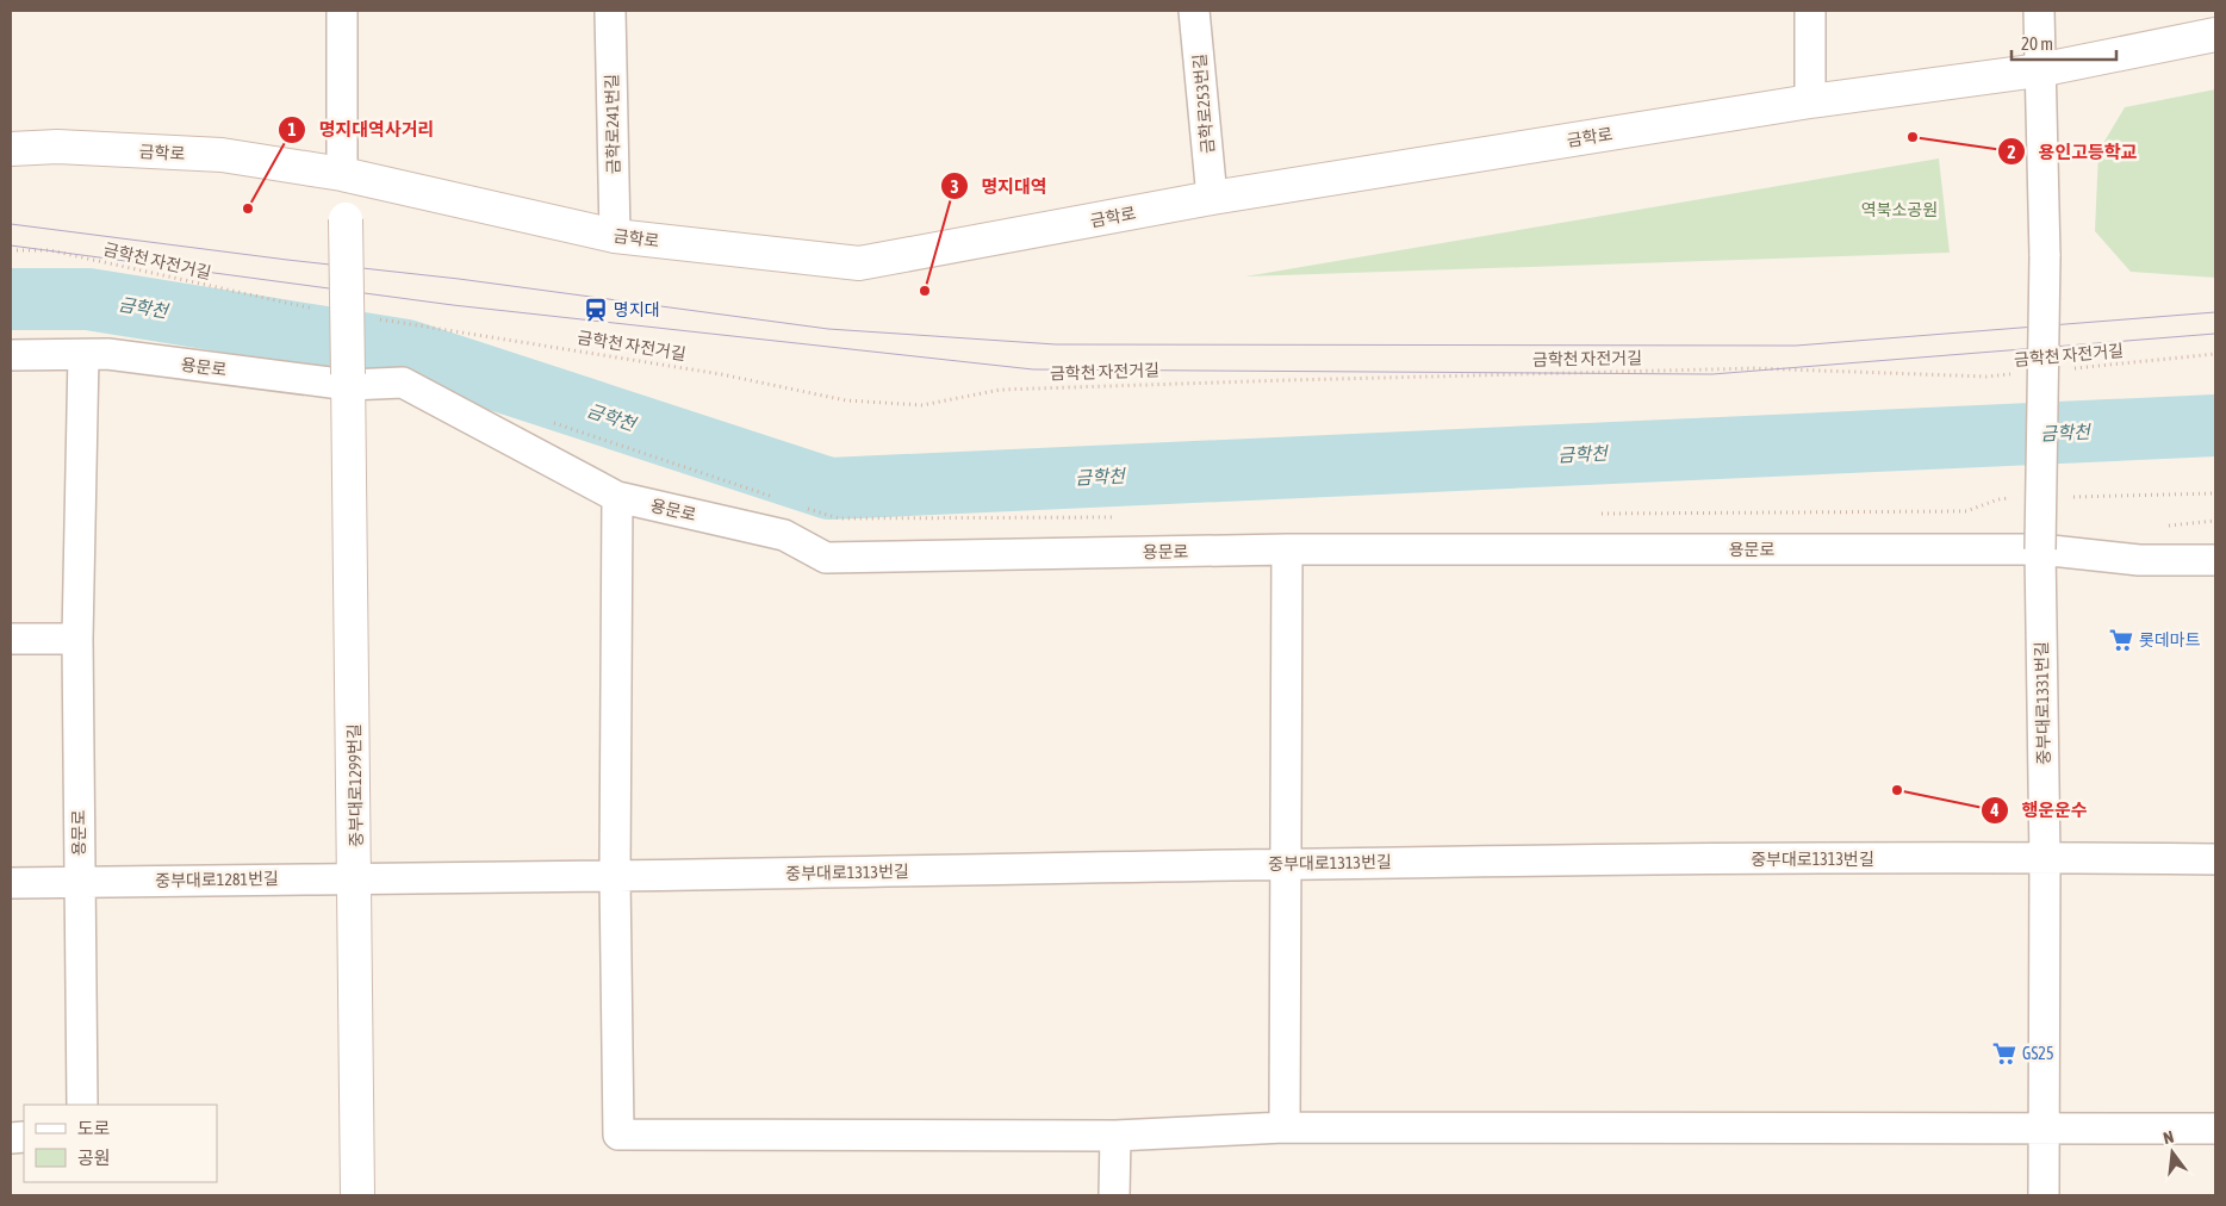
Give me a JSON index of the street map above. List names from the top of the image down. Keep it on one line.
{"streets":{"main road":["금학로","중부대로1299번길"],"street":["금학로253번길","금학로241번길","용문로","중부대로1331번길","중부대로1313번길","중부대로1281번길"],"path":["금학천 자전거길"]},"crossings":[["금학로253번길","금학로"],["금학로241번길","금학로"],["금학로","중부대로1331번길"],["금학로","중부대로1299번길"],["용문로","중부대로1331번길"],["용문로","중부대로1299번길"],["용문로","중부대로1281번길"],["중부대로1331번길","중부대로1313번길"],["중부대로1299번길","중부대로1313번길"],["중부대로1299번길","중부대로1281번길"],["중부대로1313번길","중부대로1281번길"]],"water":["금학천"],"parks":["역북소공원"],"places":{"other":["용인고등학교","명지대역사거리","명지대역","행운운수"],"station":["명지대"],"supermarket":["롯데마트","GS25"]},"legend":["도로","공원"],"scale_bar":"20 m","north":"top"}
